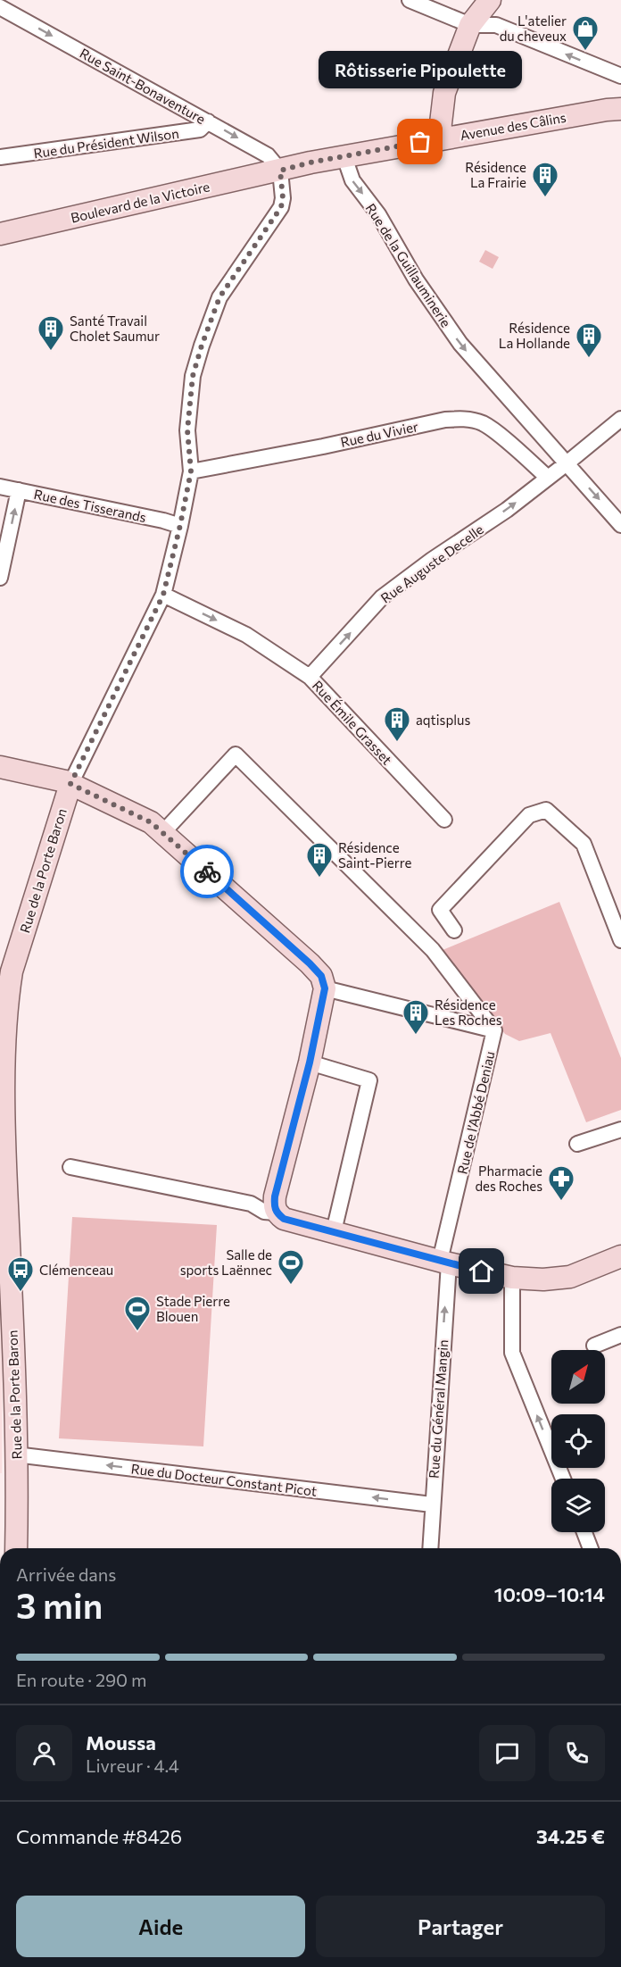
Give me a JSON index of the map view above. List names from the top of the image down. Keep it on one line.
{"streets":{"street":["Rue Saint-Bonaventure","Avenue des Câlins","Rue du Président Wilson","Boulevard de la Victoire","Rue de la Guillauminerie","Rue du Vivier","Rue des Tisserands","Rue Auguste Decelle","Rue Émile Grasset","Rue de la Porte Baron","Rue de l’Abbé Deniau","Rue du Général Mangin","Rue du Docteur Constant Picot"]},"crossings":[["Rue Saint-Bonaventure","Avenue des Câlins"],["Rue Saint-Bonaventure","Rue du Président Wilson"],["Rue Saint-Bonaventure","Boulevard de la Victoire"],["Rue Saint-Bonaventure","Rue de la Porte Baron"],["Avenue des Câlins","Boulevard de la Victoire"],["Avenue des Câlins","Rue de la Guillauminerie"],["Avenue des Câlins","Rue de la Porte Baron"],["Boulevard de la Victoire","Rue de la Porte Baron"],["Rue de la Guillauminerie","Rue Auguste Decelle"],["Rue du Vivier","Rue Auguste Decelle"],["Rue du Vivier","Rue de la Porte Baron"],["Rue des Tisserands","Rue de la Porte Baron"],["Rue Auguste Decelle","Rue Émile Grasset"],["Rue Émile Grasset","Rue de la Porte Baron"],["Rue de la Porte Baron","Rue du Docteur Constant Picot"],["Rue de l’Abbé Deniau","Rue du Général Mangin"],["Rue du Général Mangin","Rue du Docteur Constant Picot"]],"one_way":["Rue Saint-Bonaventure","Rue de la Guillauminerie","Rue Auguste Decelle","Rue Émile Grasset","Rue du Docteur Constant Picot"],"places":{"shop":["L'atelier du cheveux"],"other":["Rôtisserie Pipoulette"],"building":["Résidence La Frairie","Santé Travail Cholet Saumur","Résidence La Hollande","aqtisplus","Résidence Saint-Pierre","Résidence Les Roches"],"pharmacy":["Pharmacie des Roches"],"sports":["Salle de sports Laënnec","Stade Pierre Blouen"],"bus stop":["Clémenceau"]},"north":"top right","page":{"bubble":"Rôtisserie Pipoulette","heading":["3 min","Arrivée dans","10:09–10:14"],"panel":["Moussa","Livreur · 4.4","Commande #8426","34.25 €"],"bar":"En route · 290 m","buttons":["Aide","Partager"]}}
